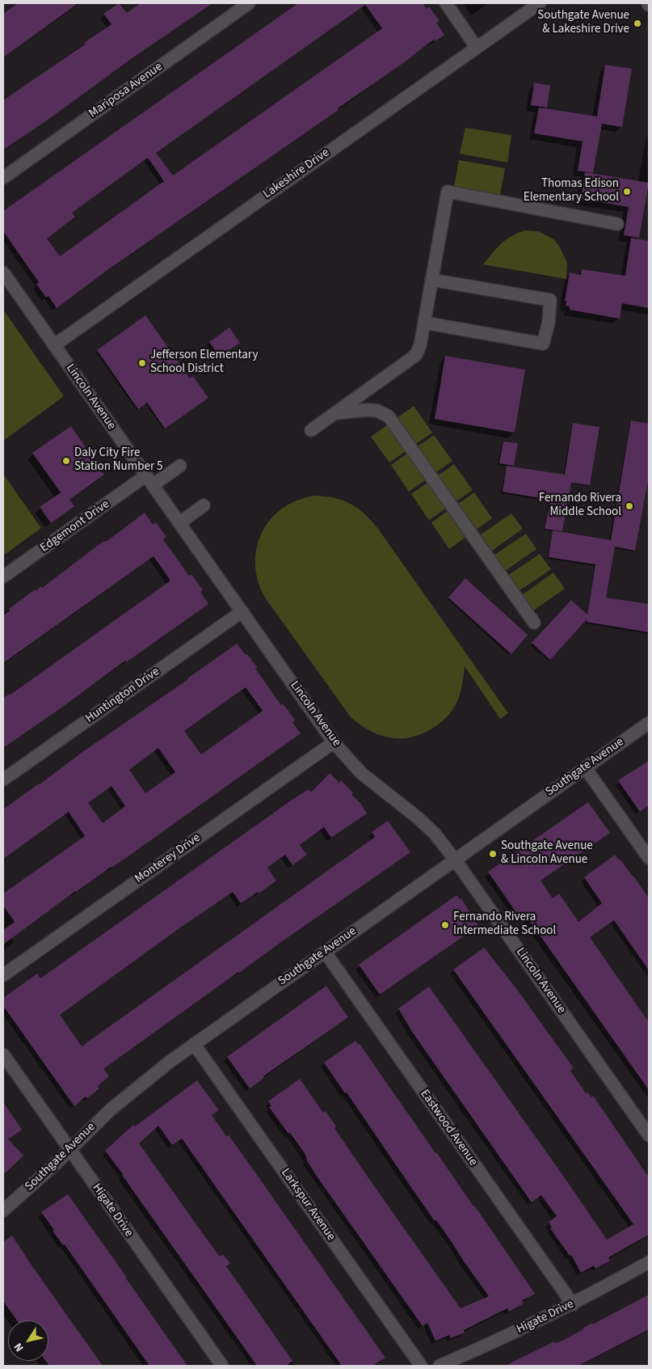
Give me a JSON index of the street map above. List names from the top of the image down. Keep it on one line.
{"streets":{"street":["Mariposa Avenue","Lakeshire Drive","Lincoln Avenue","Edgemont Drive","Huntington Drive","Southgate Avenue","Monterey Drive","Eastwood Avenue","Larkspur Avenue","Higate Drive"]},"crossings":[["Lakeshire Drive","Lincoln Avenue"],["Lincoln Avenue","Edgemont Drive"],["Lincoln Avenue","Huntington Drive"],["Lincoln Avenue","Southgate Avenue"],["Lincoln Avenue","Monterey Drive"],["Southgate Avenue","Eastwood Avenue"],["Southgate Avenue","Larkspur Avenue"],["Southgate Avenue","Higate Drive"],["Eastwood Avenue","Higate Drive"]],"places":["Southgate Avenue & Lakeshire Drive","Thomas Edison Elementary School","Jefferson Elementary School District","Daly City Fire Station Number 5","Fernando Rivera Middle School","Southgate Avenue & Lincoln Avenue","Fernando Rivera Intermediate School"],"north":"bottom left"}
